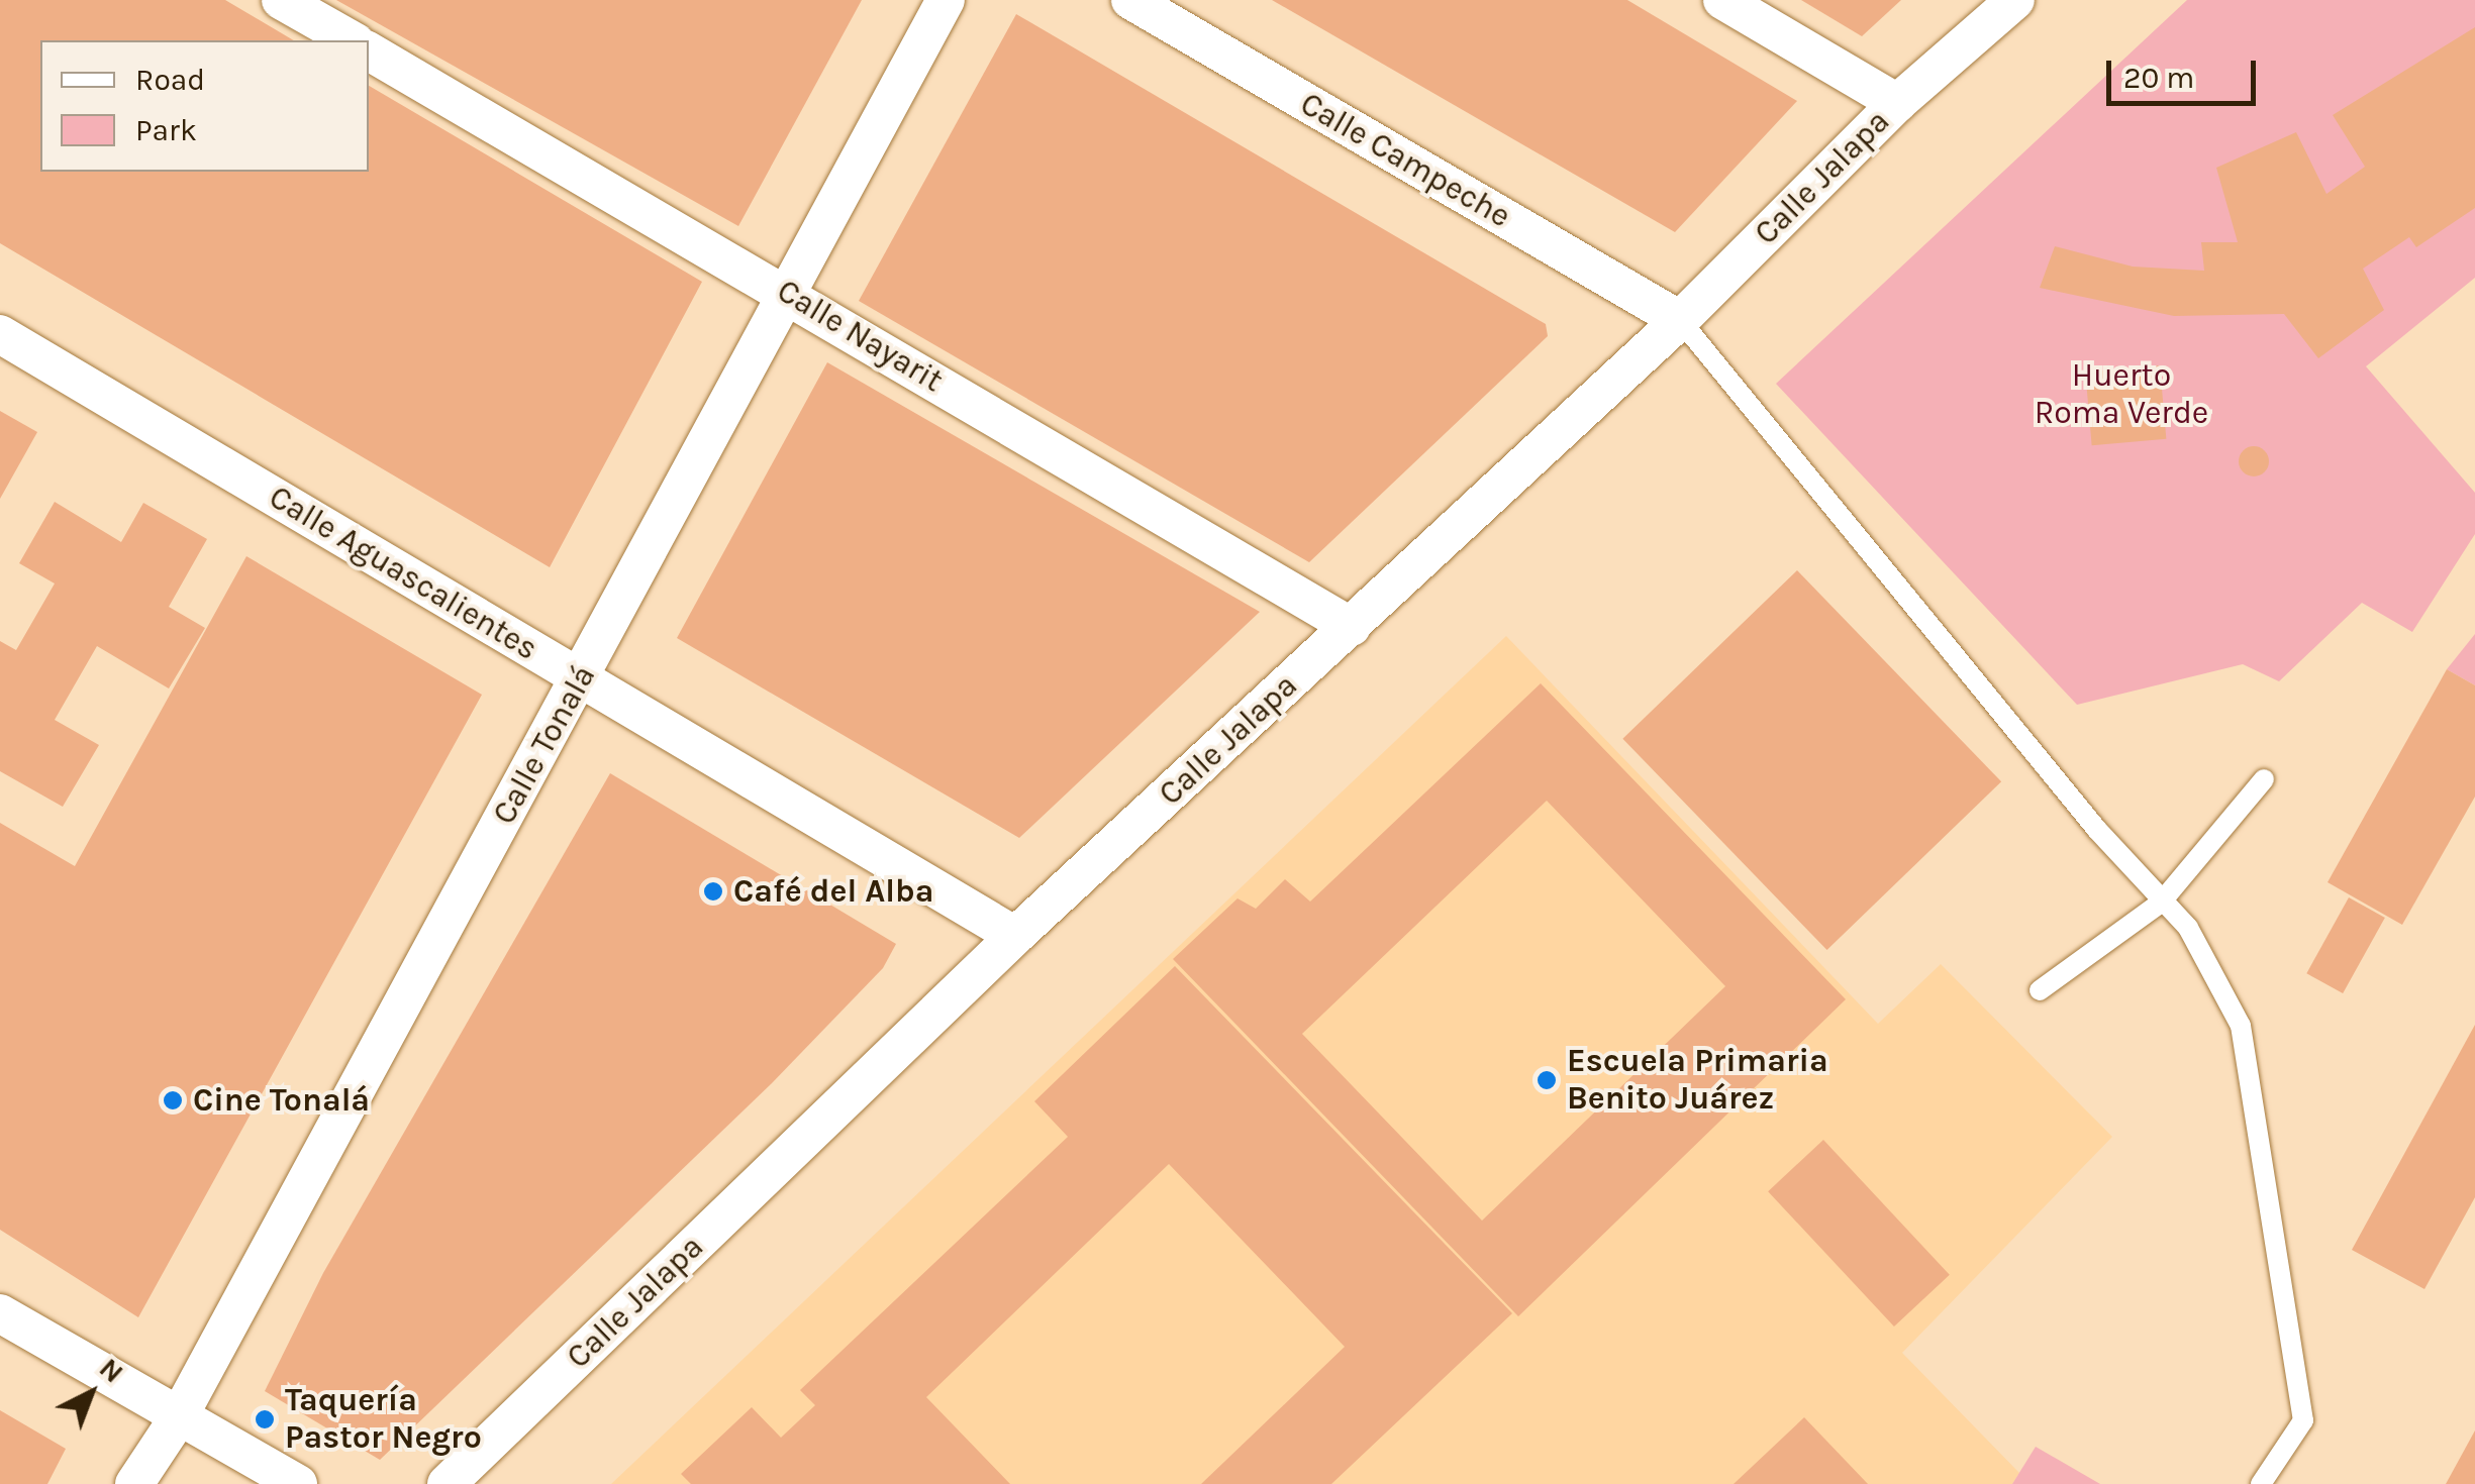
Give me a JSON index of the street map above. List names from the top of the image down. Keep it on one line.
{"streets":{"street":["Calle Campeche","Calle Jalapa","Calle Nayarit","Calle Aguascalientes","Calle Tonalá"]},"crossings":[["Calle Campeche","Calle Jalapa"],["Calle Jalapa","Calle Nayarit"],["Calle Jalapa","Calle Aguascalientes"],["Calle Nayarit","Calle Tonalá"],["Calle Aguascalientes","Calle Tonalá"]],"parks":["Huerto Roma Verde"],"places":["Café del Alba","Escuela Primaria Benito Juárez","Cine Tonalá","Taquería Pastor Negro"],"legend":["Road","Park"],"scale_bar":"20 m","north":"top right"}
